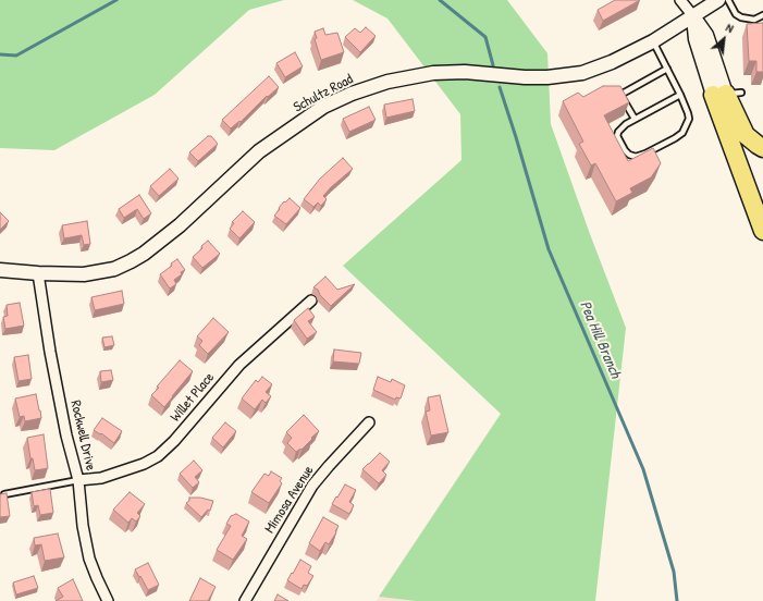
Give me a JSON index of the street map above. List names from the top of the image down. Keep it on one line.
{"streets":{"street":["Schultz Road","Willet Place","Rockwell Drive","Mimosa Avenue"]},"crossings":[["Schultz Road","Rockwell Drive"],["Willet Place","Rockwell Drive"]],"water":["Pea Hill Branch"],"north":"top right"}
